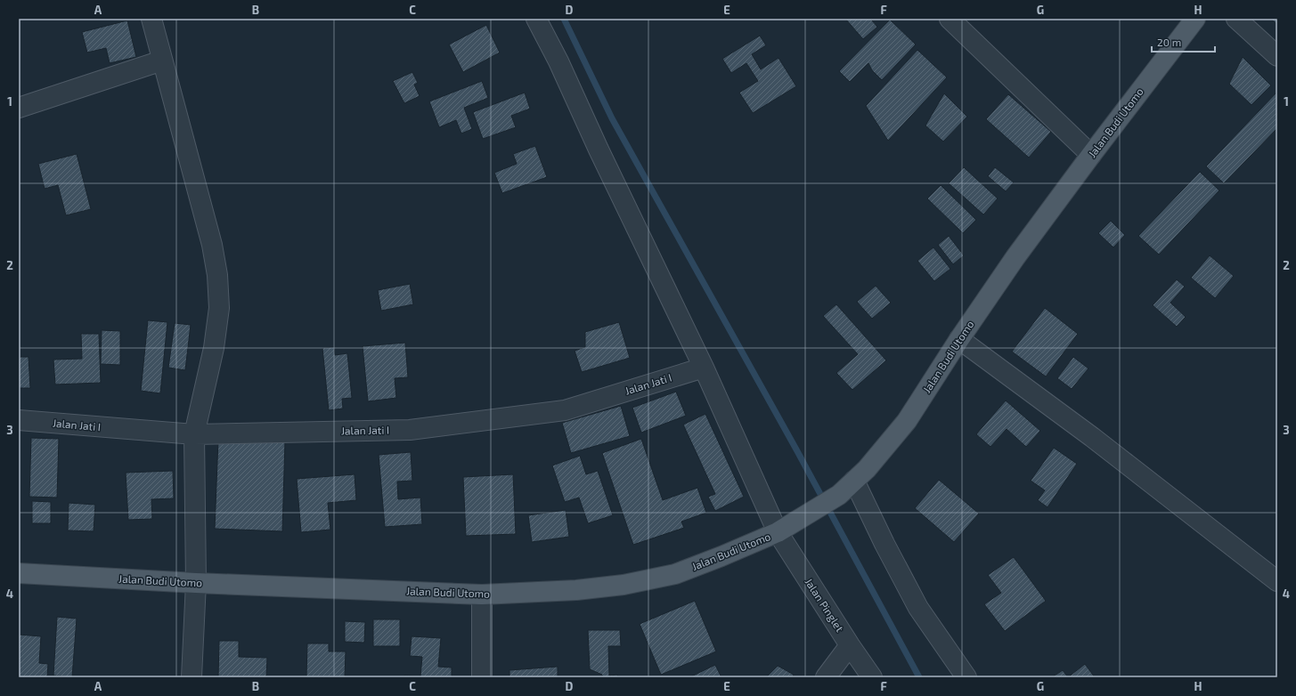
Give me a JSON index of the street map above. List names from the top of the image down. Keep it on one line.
{"streets":{"main road":["Jalan Budi Utomo"],"street":["Jalan Jati I","Jalan Pinglet"]},"crossings":[["Jalan Budi Utomo","Jalan Pinglet"],["Jalan Jati I","Jalan Pinglet"]],"scale_bar":"20 m","grid":{"columns":["A","B","C","D","E","F","G","H"],"rows":["1","2","3","4"]}}
